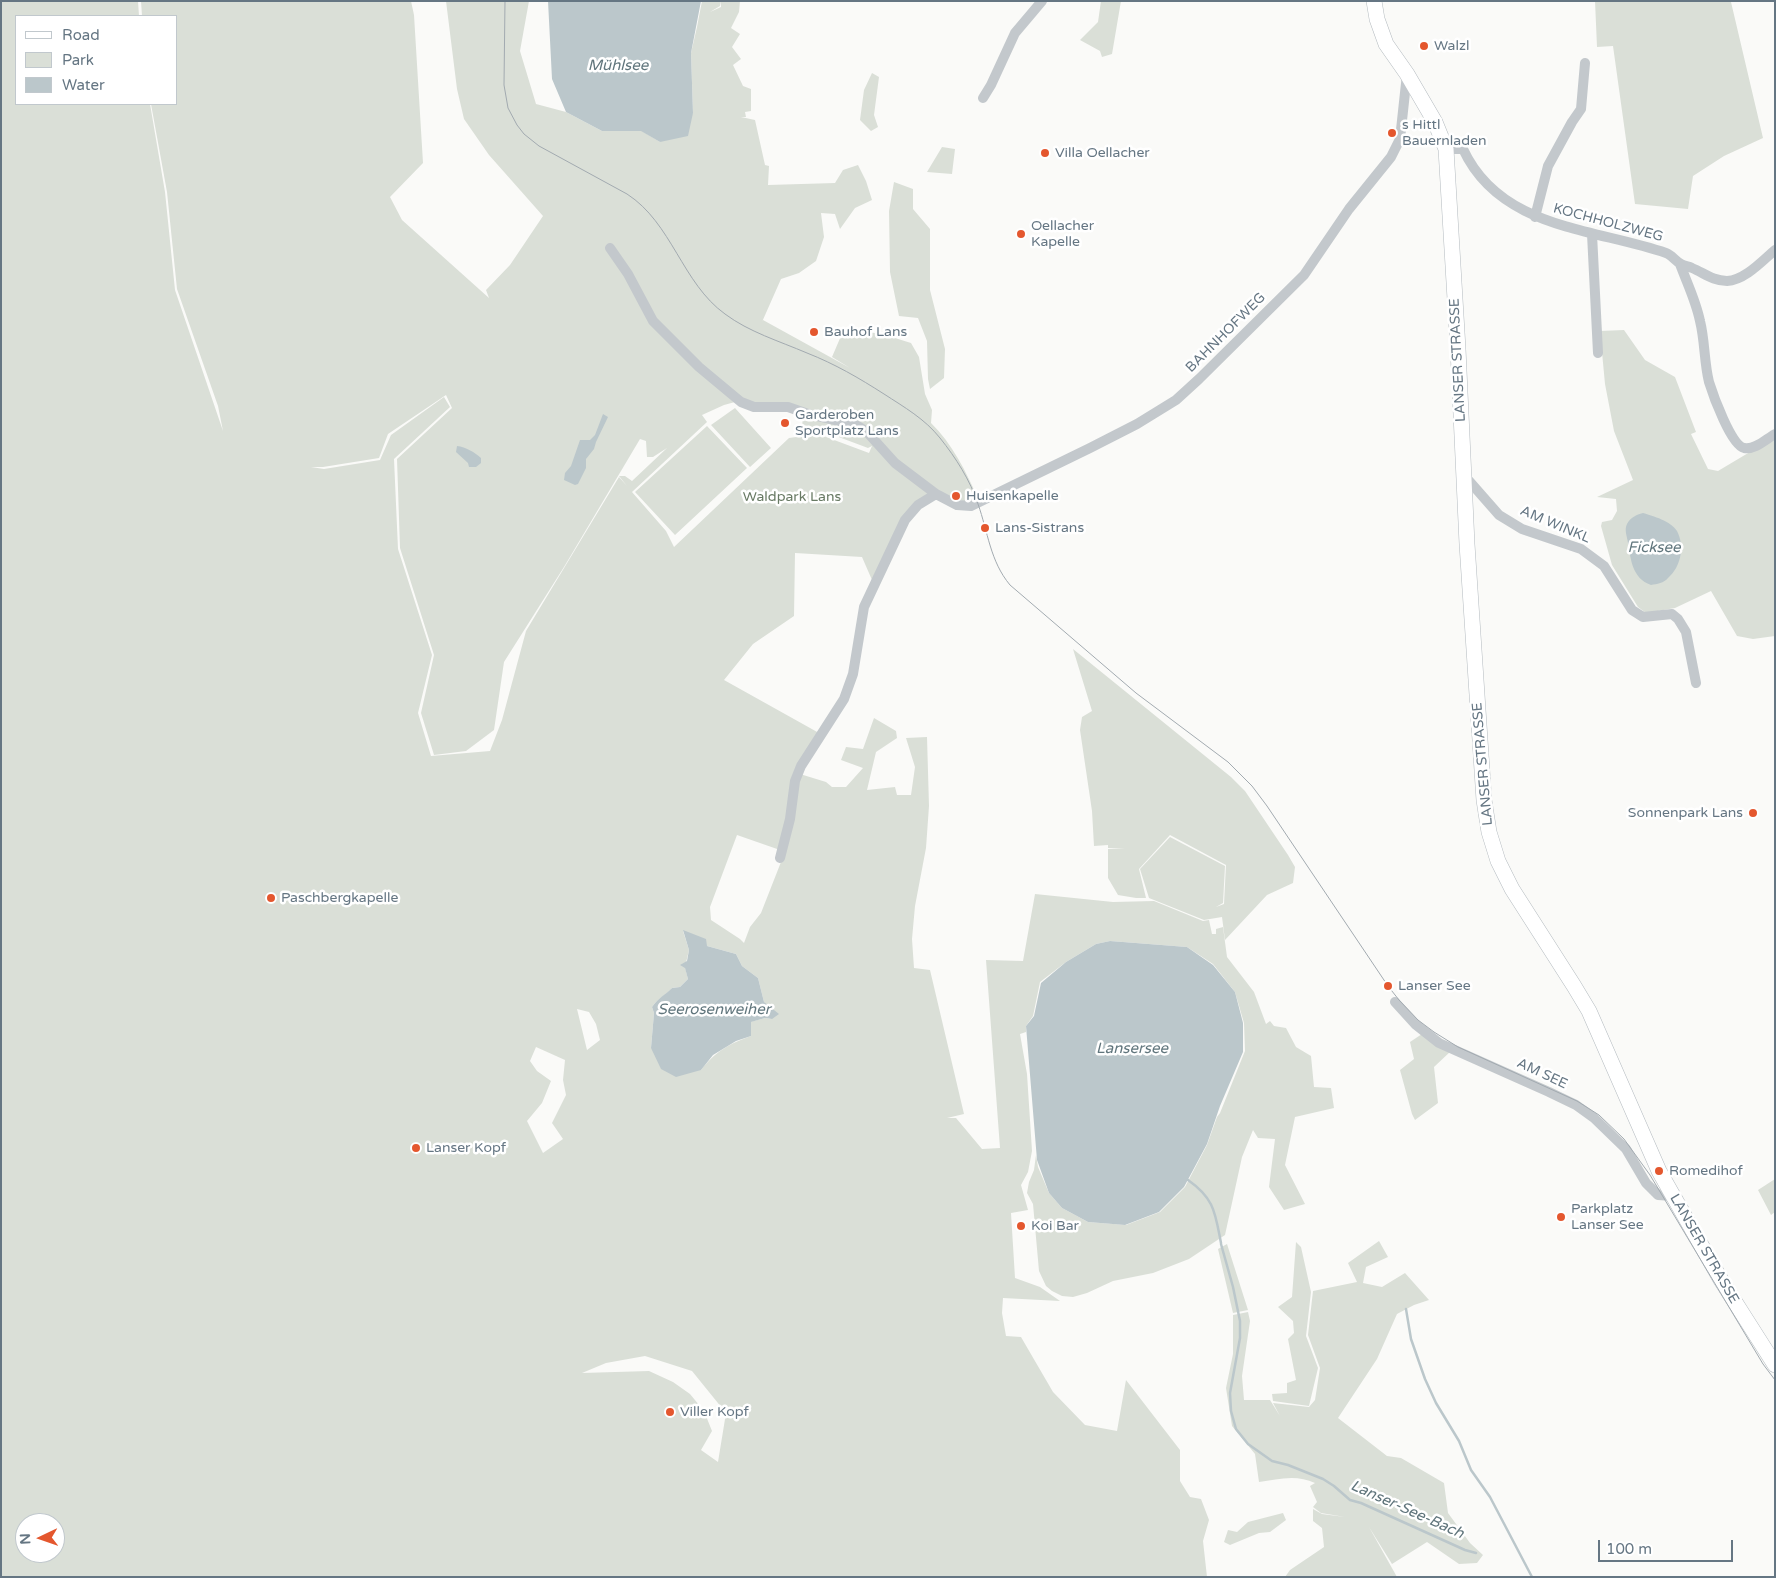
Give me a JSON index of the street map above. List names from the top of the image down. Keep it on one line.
{"streets":{"main road":["LANSER STRASSE"],"street":["KOCHHOLZWEG","BAHNHOFWEG","AM WINKL","AM SEE"]},"crossings":[["KOCHHOLZWEG","LANSER STRASSE"],["BAHNHOFWEG","LANSER STRASSE"],["LANSER STRASSE","AM WINKL"],["LANSER STRASSE","AM SEE"]],"water":["Mühlsee","Ficksee","Seerosenweiher","Lansersee","Lanser-See-Bach"],"parks":["Waldpark Lans"],"places":["Walzl","s Hittl Bauernladen","Villa Oellacher","Oellacher Kapelle","Bauhof Lans","Garderoben Sportplatz Lans","Huisenkapelle","Lans-Sistrans","Sonnenpark Lans","Paschbergkapelle","Lanser See","Lanser Kopf","Romedihof","Parkplatz Lanser See","Koi Bar","Viller Kopf"],"legend":["Road","Park","Water"],"scale_bar":"100 m","north":"left"}
